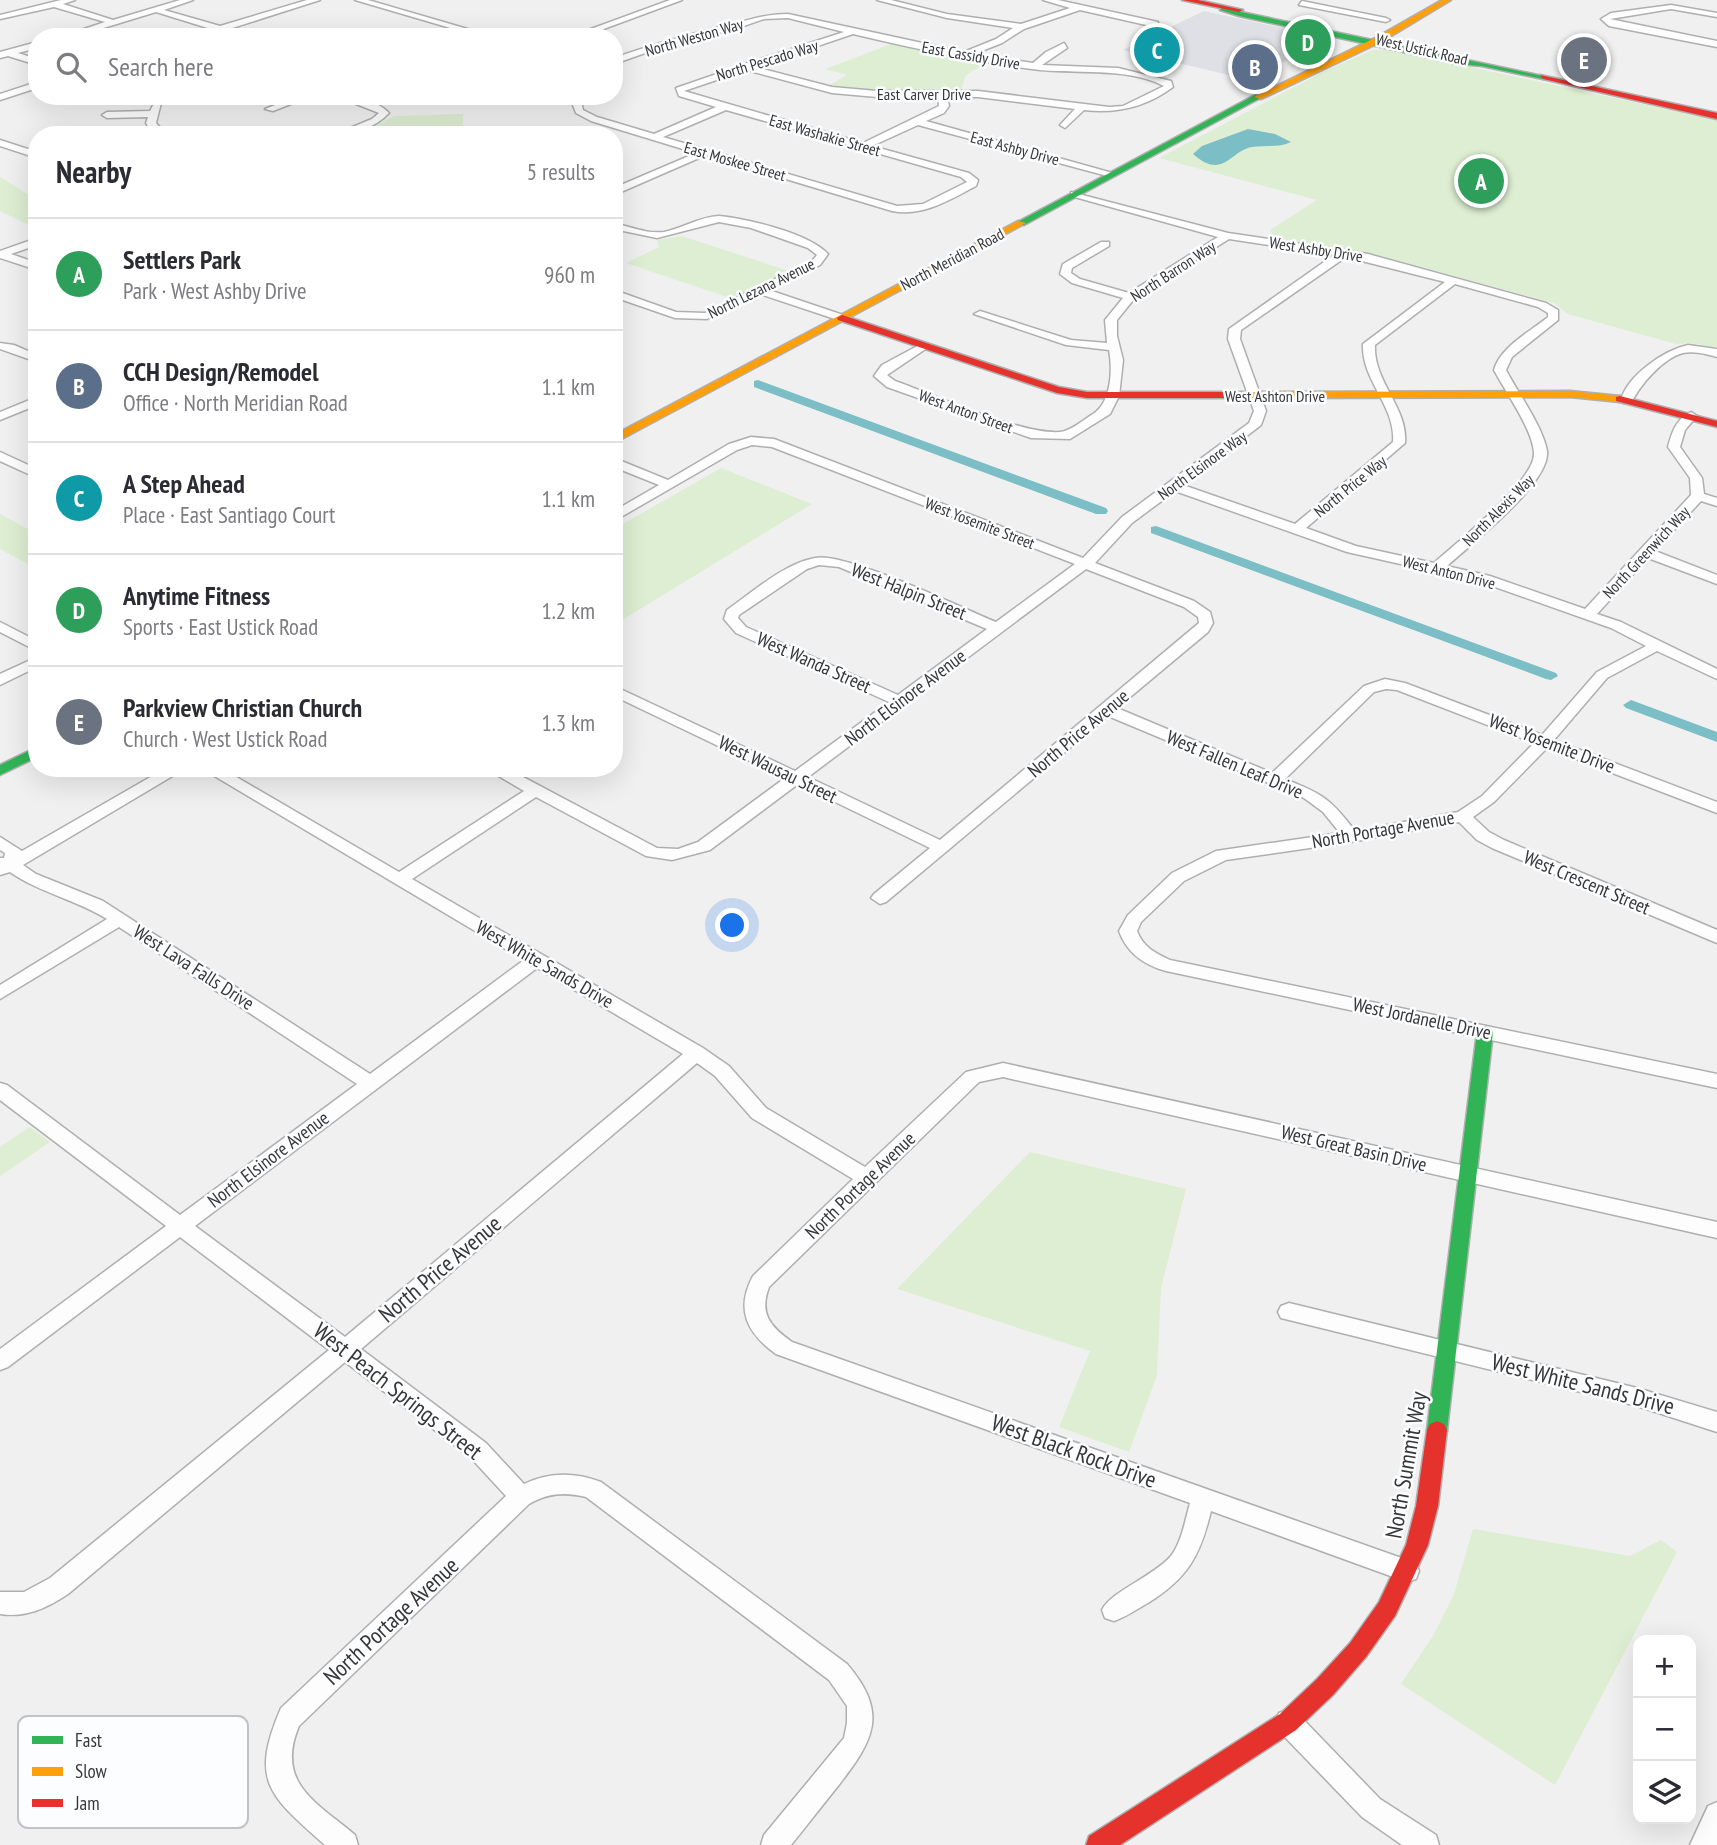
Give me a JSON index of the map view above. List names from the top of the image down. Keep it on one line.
{"streets":{"main road":["West Ustick Road","North Meridian Road","West Ashton Drive","North Summit Way"],"street":["North Weston Way","East Cassidy Drive","North Pescado Way","East Carver Drive","East Washakie Street","East Ashby Drive","East Moskee Street","West Ashby Drive","North Barron Way","North Lezana Avenue","West Anton Street","North Elsinore Way","North Price Way","North Alexis Way","West Yosemite Street","North Greenwich Way","West Anton Drive","West Halpin Street","West Wanda Street","North Elsinore Avenue","North Price Avenue","West Yosemite Drive","West Fallen Leaf Drive","West Wausau Street","North Portage Avenue","West Crescent Street","West White Sands Drive","West Lava Falls Drive","West Jordanelle Drive","West Great Basin Drive","West Peach Springs Street","West Black Rock Drive"]},"crossings":[["North Weston Way","East Cassidy Drive"],["West Ustick Road","North Meridian Road"],["East Cassidy Drive","North Pescado Way"],["East Cassidy Drive","East Carver Drive"],["North Pescado Way","East Carver Drive"],["North Pescado Way","East Washakie Street"],["East Washakie Street","East Moskee Street"],["East Ashby Drive","North Meridian Road"],["West Ashby Drive","North Meridian Road"],["West Ashby Drive","North Barron Way"],["West Ashby Drive","North Elsinore Way"],["West Ashby Drive","North Price Way"],["West Ashby Drive","North Alexis Way"],["North Meridian Road","West Ashton Drive"],["North Barron Way","West Ashton Drive"],["North Barron Way","West Anton Street"],["West Ashton Drive","West Anton Street"],["West Ashton Drive","North Elsinore Way"],["West Ashton Drive","North Price Way"],["West Ashton Drive","North Alexis Way"],["West Ashton Drive","North Greenwich Way"],["North Elsinore Way","West Anton Drive"],["North Elsinore Way","North Elsinore Avenue"],["North Price Way","West Anton Drive"],["North Alexis Way","West Anton Drive"],["West Yosemite Street","North Elsinore Avenue"],["West Yosemite Street","North Price Avenue"],["North Greenwich Way","West Anton Drive"],["West Anton Drive","North Portage Avenue"],["West Halpin Street","West Wanda Street"],["West Halpin Street","North Elsinore Avenue"],["West Wanda Street","North Elsinore Avenue"],["North Elsinore Avenue","West Wausau Street"],["North Elsinore Avenue","West White Sands Drive"],["North Elsinore Avenue","West Lava Falls Drive"],["North Elsinore Avenue","West Peach Springs Street"],["North Price Avenue","West Fallen Leaf Drive"],["North Price Avenue","West Wausau Street"],["North Price Avenue","West White Sands Drive"],["North Price Avenue","West Peach Springs Street"],["West Yosemite Drive","West Fallen Leaf Drive"],["West Yosemite Drive","North Portage Avenue"],["West Fallen Leaf Drive","North Portage Avenue"],["North Portage Avenue","West Crescent Street"],["North Portage Avenue","West White Sands Drive"],["North Portage Avenue","West Jordanelle Drive"],["North Portage Avenue","West Great Basin Drive"],["North Portage Avenue","West Peach Springs Street"],["North Portage Avenue","West Black Rock Drive"],["West White Sands Drive","North Summit Way"],["West Jordanelle Drive","North Summit Way"],["West Great Basin Drive","North Summit Way"],["West Black Rock Drive","North Summit Way"]],"legend":["Fast","Slow","Jam"],"page":{"pins":["D","C","E","B","A"],"search":"Search here","heading":["Nearby","5 results"],"list":[{"mark":"A","name":"Settlers Park","note":"Park · West Ashby Drive","value":"960 m"},{"mark":"B","name":"CCH Design/Remodel","note":"Office · North Meridian Road","value":"1.1 km"},{"mark":"C","name":"A Step Ahead","note":"Place · East Santiago Court","value":"1.1 km"},{"mark":"D","name":"Anytime Fitness","note":"Sports · East Ustick Road","value":"1.2 km"},{"mark":"E","name":"Parkview Christian Church","note":"Church · West Ustick Road","value":"1.3 km"}],"map_buttons":["+","−"]}}
